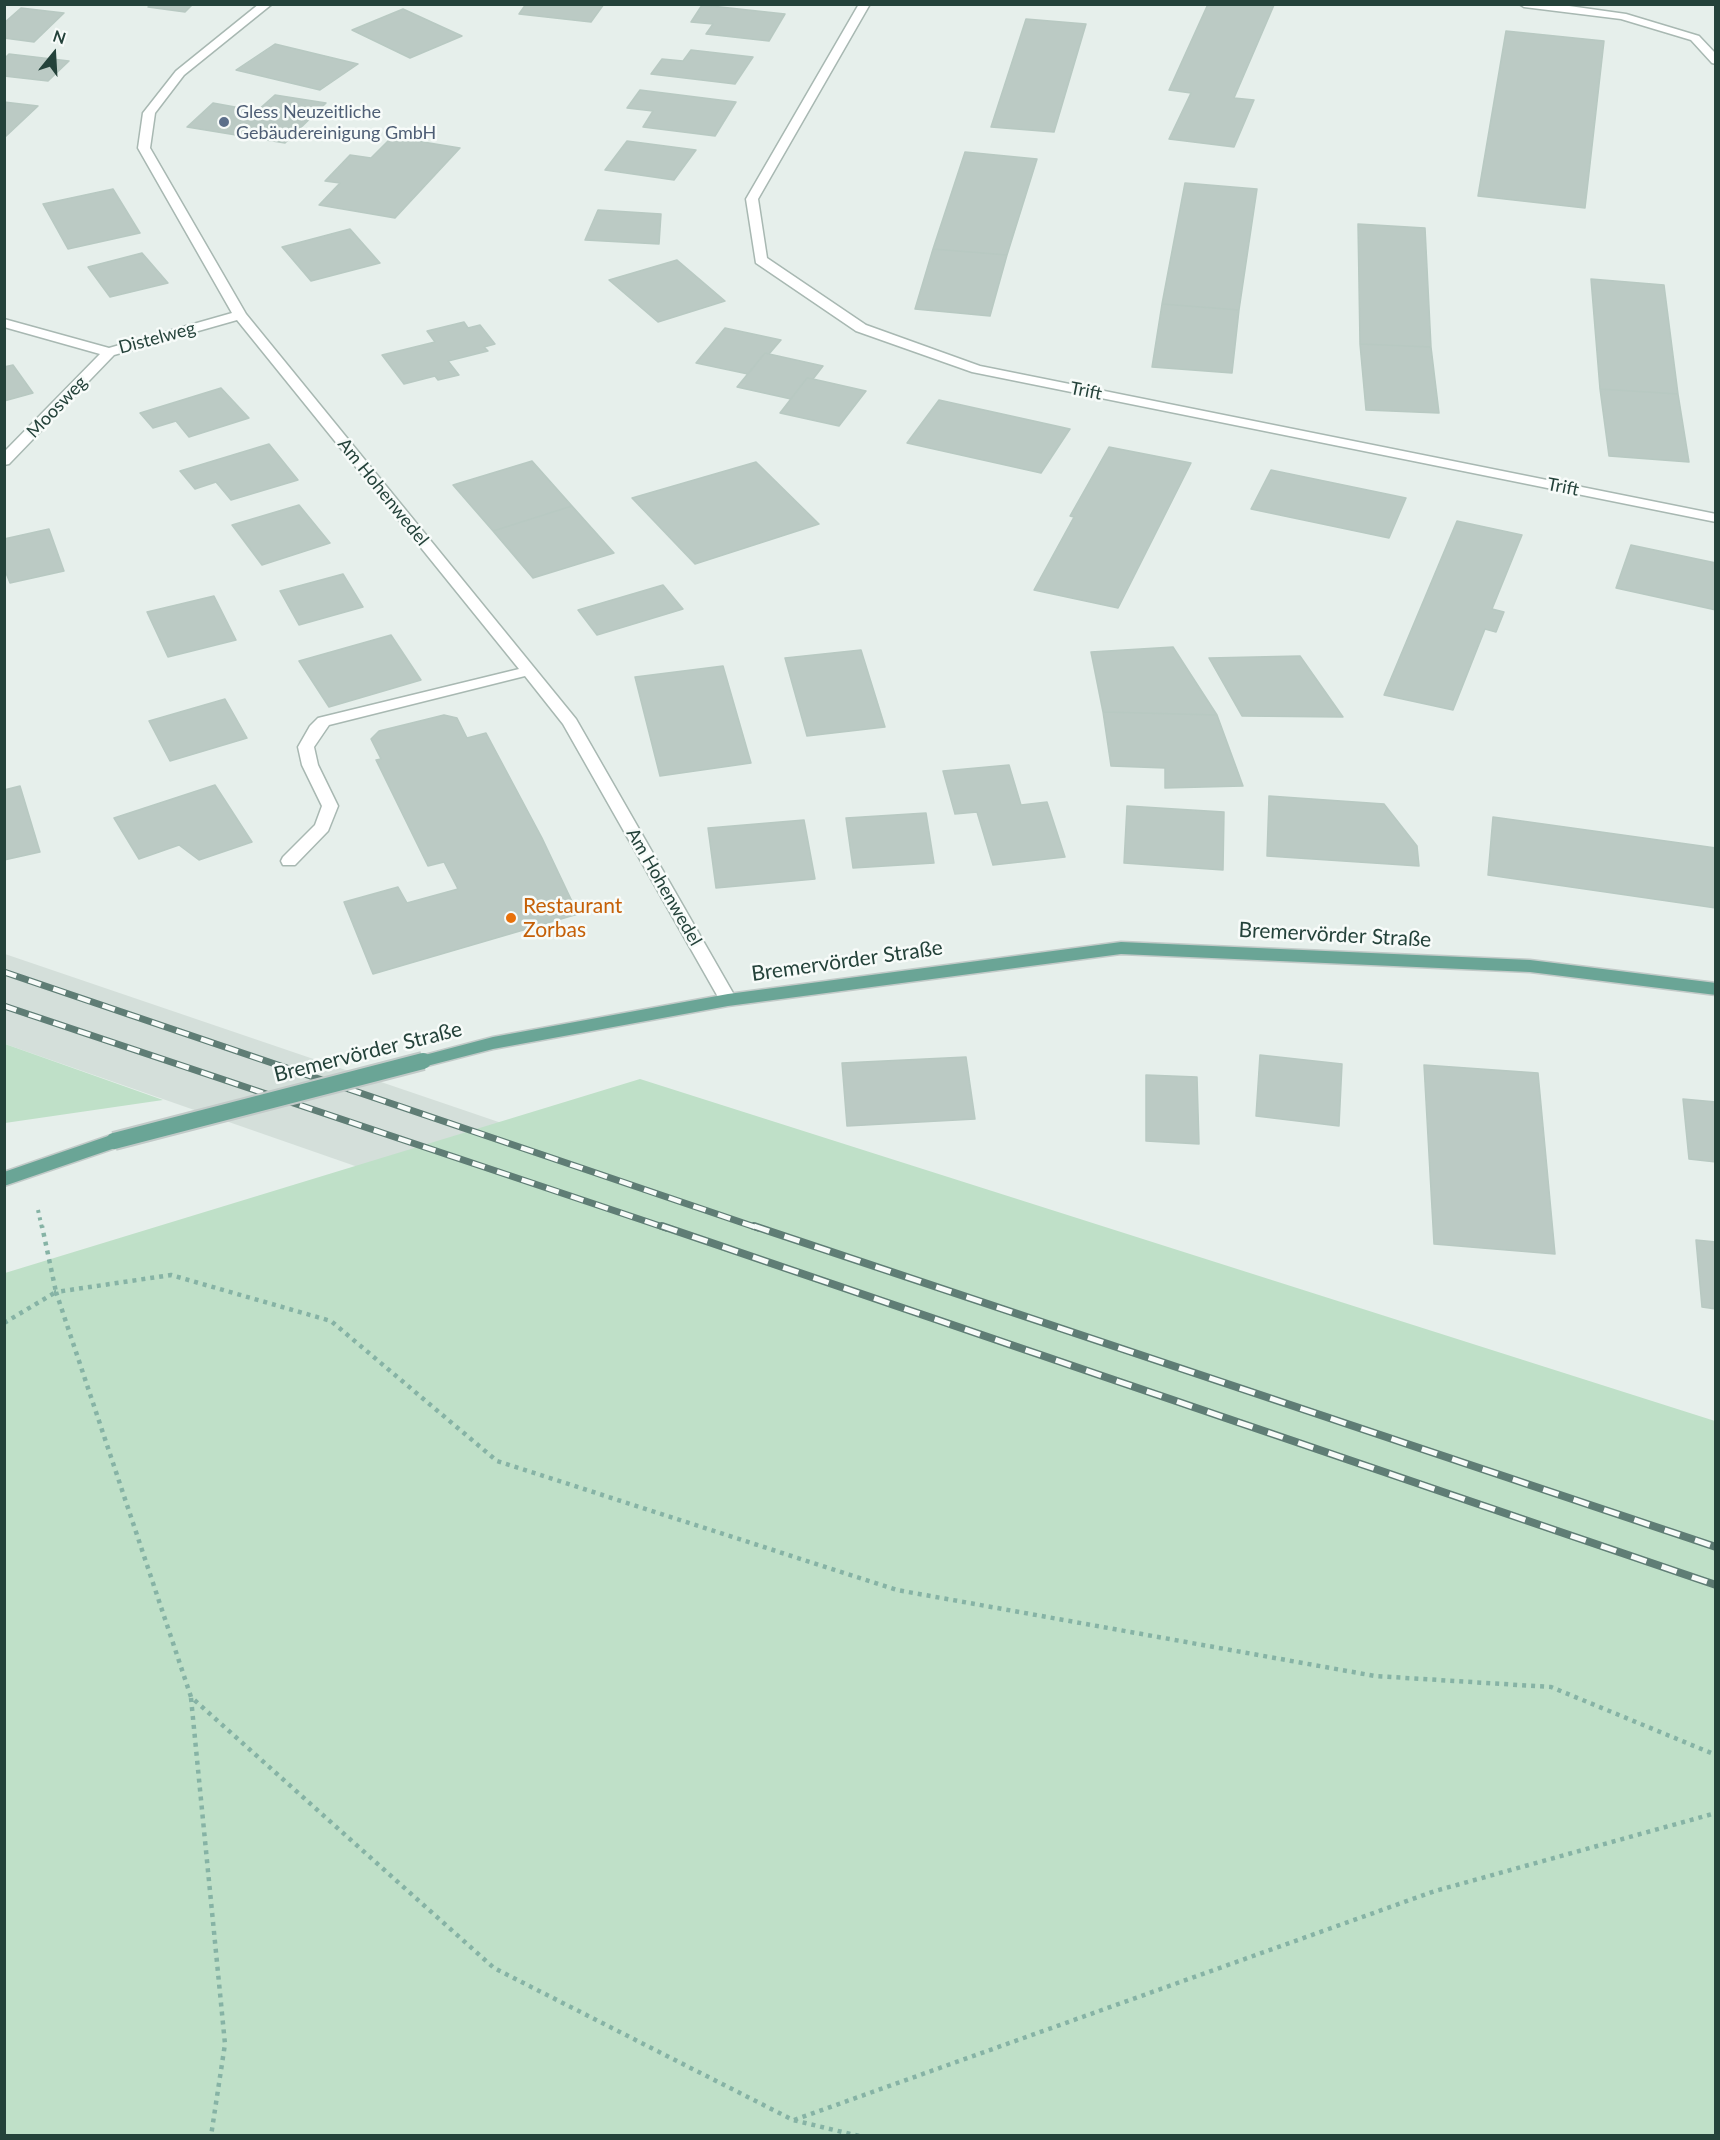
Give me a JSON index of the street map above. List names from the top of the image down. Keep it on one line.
{"streets":{"main road":["Bremervörder Straße"],"street":["Distelweg","Trift","Moosweg","Am Hohenwedel"]},"crossings":[["Distelweg","Moosweg"],["Distelweg","Am Hohenwedel"],["Am Hohenwedel","Bremervörder Straße"]],"places":["Gless Neuzeitliche Gebäudereinigung GmbH","Restaurant Zorbas"],"north":"top"}
